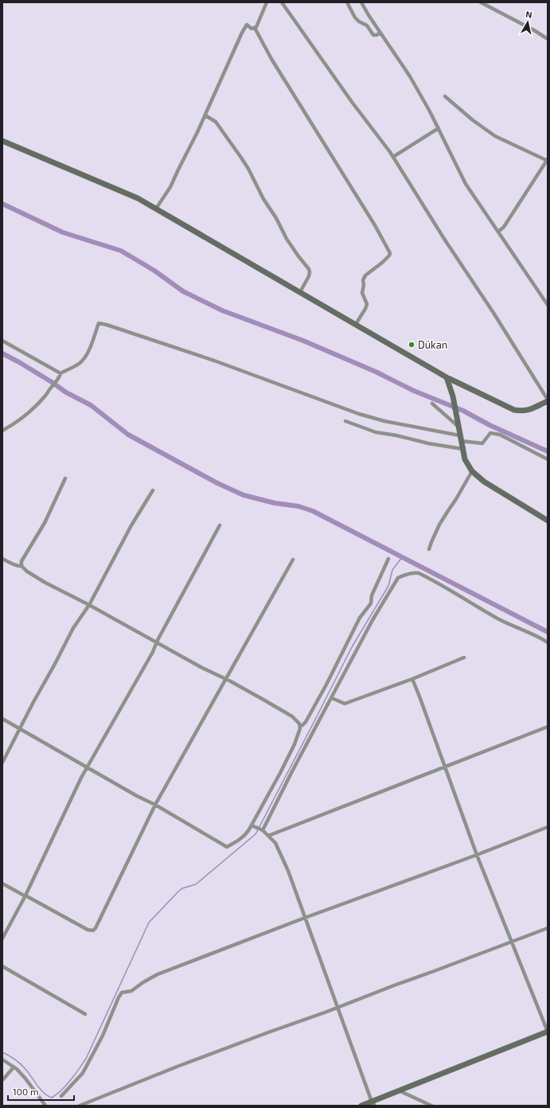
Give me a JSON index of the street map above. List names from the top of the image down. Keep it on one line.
{"places":["Dükan"],"scale_bar":"100 m","north":"top"}
